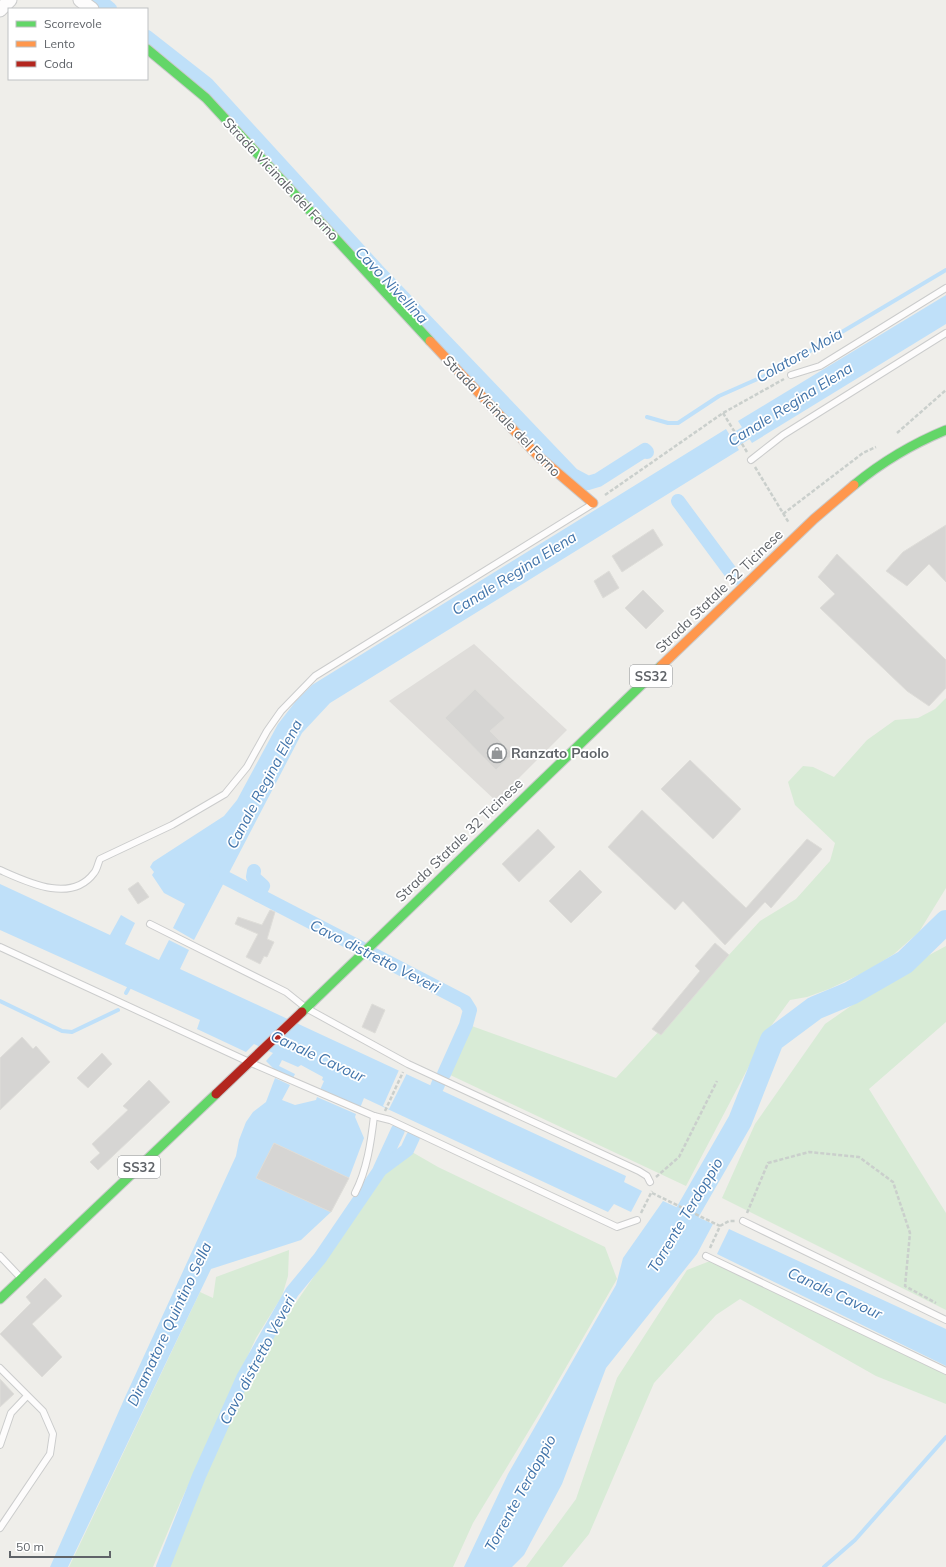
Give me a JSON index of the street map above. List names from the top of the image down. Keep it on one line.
{"streets":{"main road":["Strada Vicinale del Forno","Strada Statale 32 Ticinese","SS32"]},"crossings":[["Strada Statale 32 Ticinese","SS32"]],"water":["Cavo Nivellina","Colatore Moia","Canale Regina Elena","Cavo distretto Veveri","Canale Cavour","Torrente Terdoppio","Diramatore Quintino Sella"],"places":{"shop":["Ranzato Paolo"]},"legend":["Scorrevole","Lento","Coda"],"scale_bar":"50 m"}
